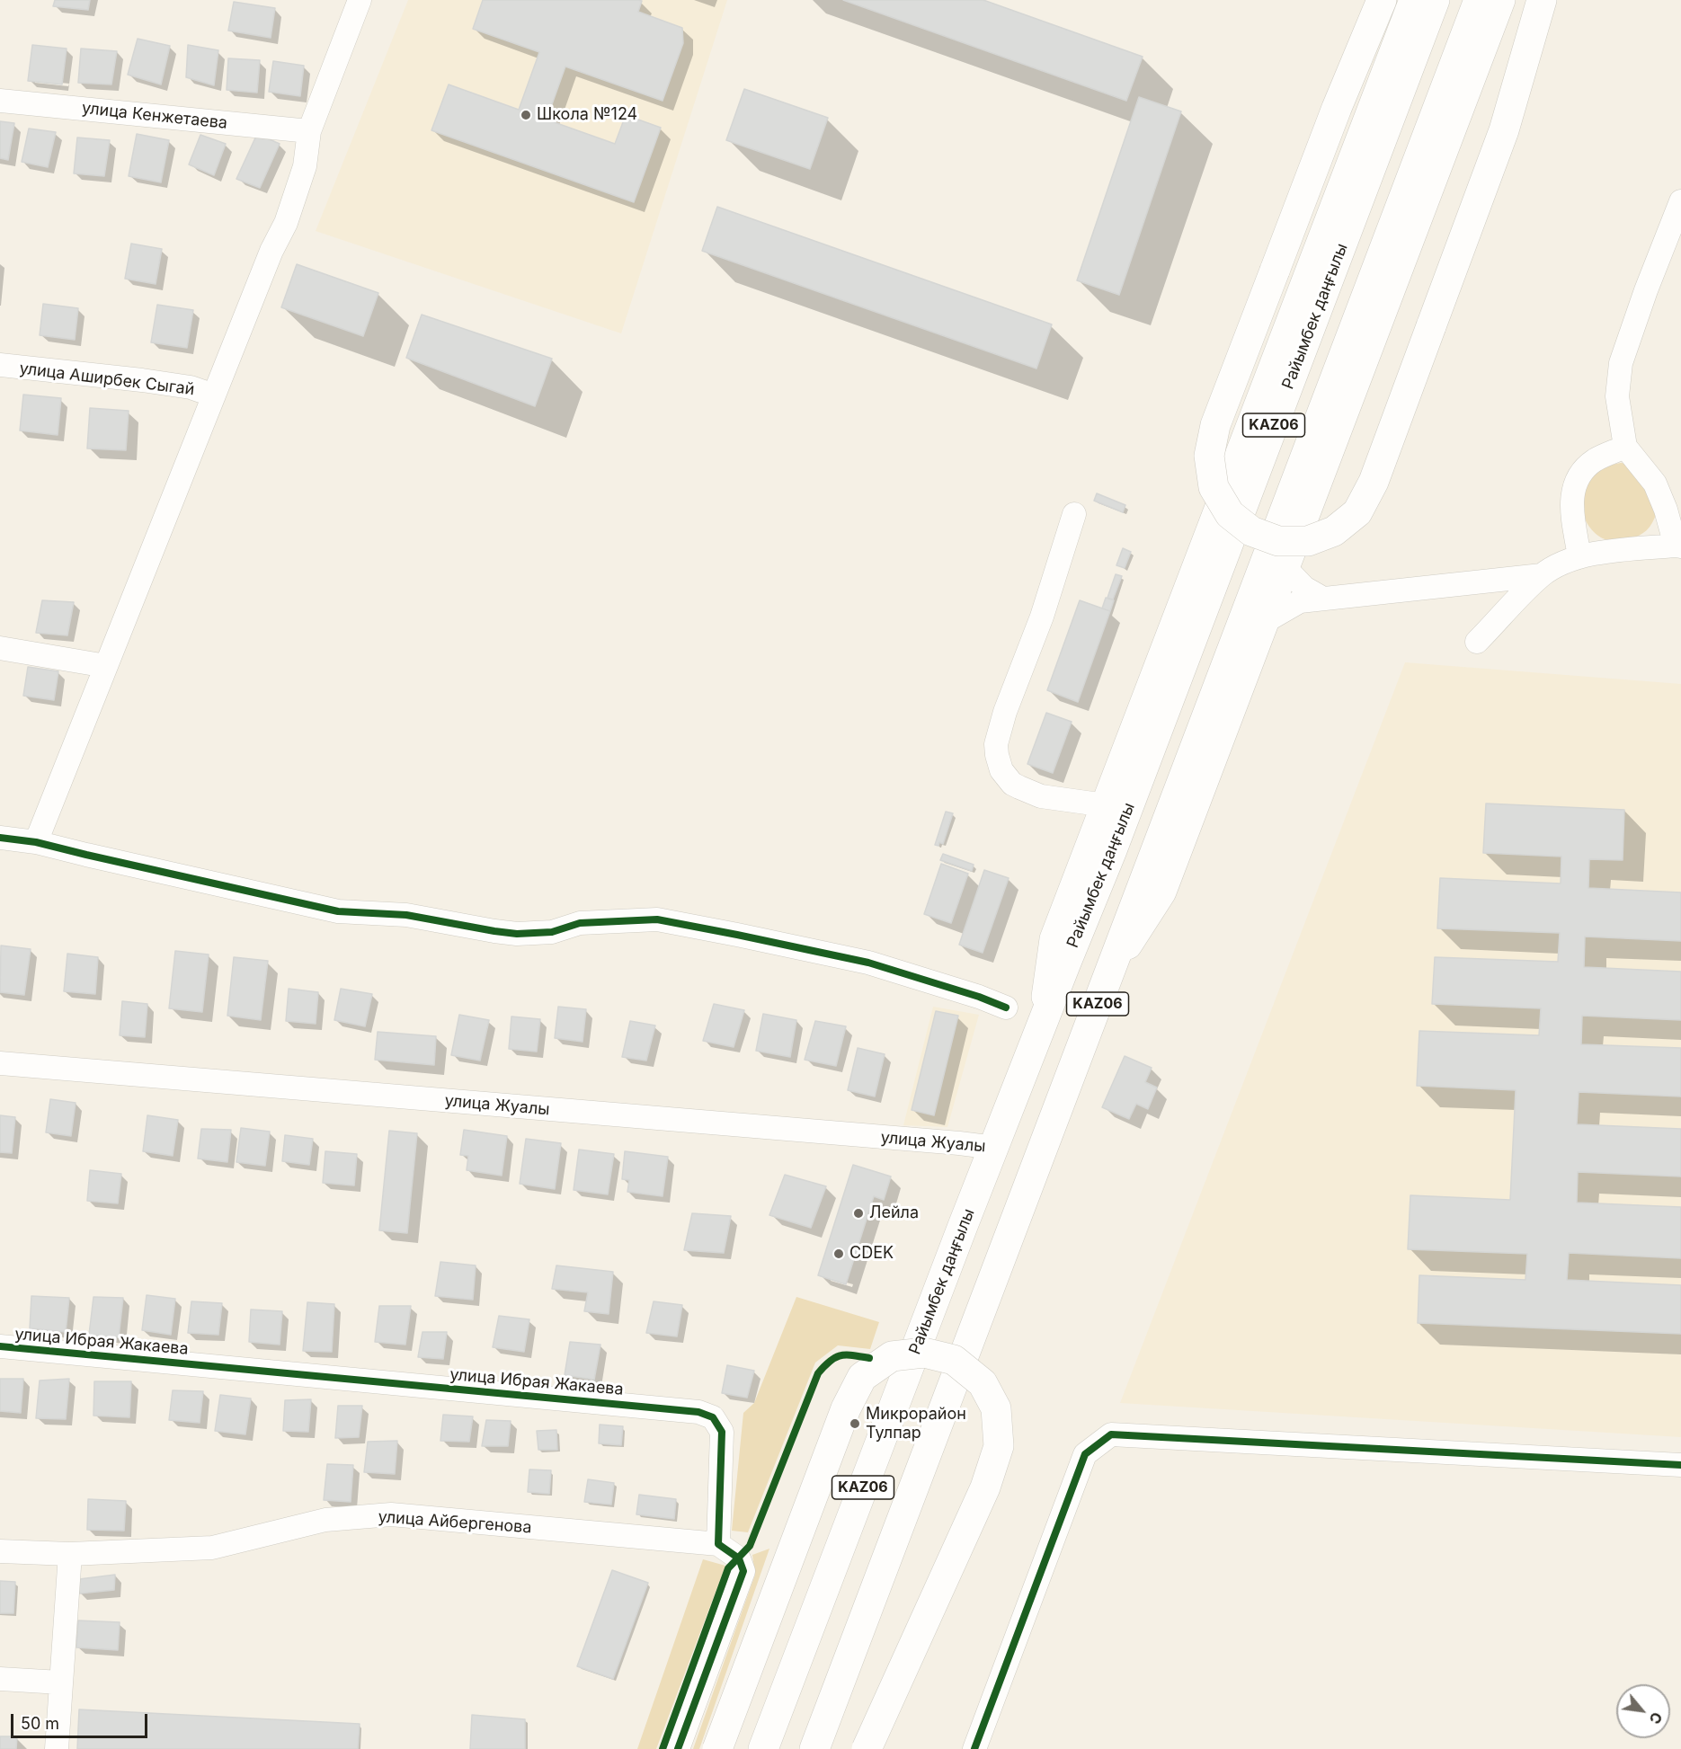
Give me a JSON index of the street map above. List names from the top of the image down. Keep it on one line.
{"streets":{"main road":["Райымбек даңғылы","KАZ06"],"street":["улица Кенжетаева","улица Аширбек Сыгай","улица Жуалы","улица Ибрая Жакаева","улица Айбергенова"]},"crossings":[["Райымбек даңғылы","улица Жуалы"],["улица Ибрая Жакаева","улица Айбергенова"]],"places":["Школа №124","Лейла","CDEK","Микрорайон Тулпар"],"scale_bar":"50 m","north":"bottom right"}
